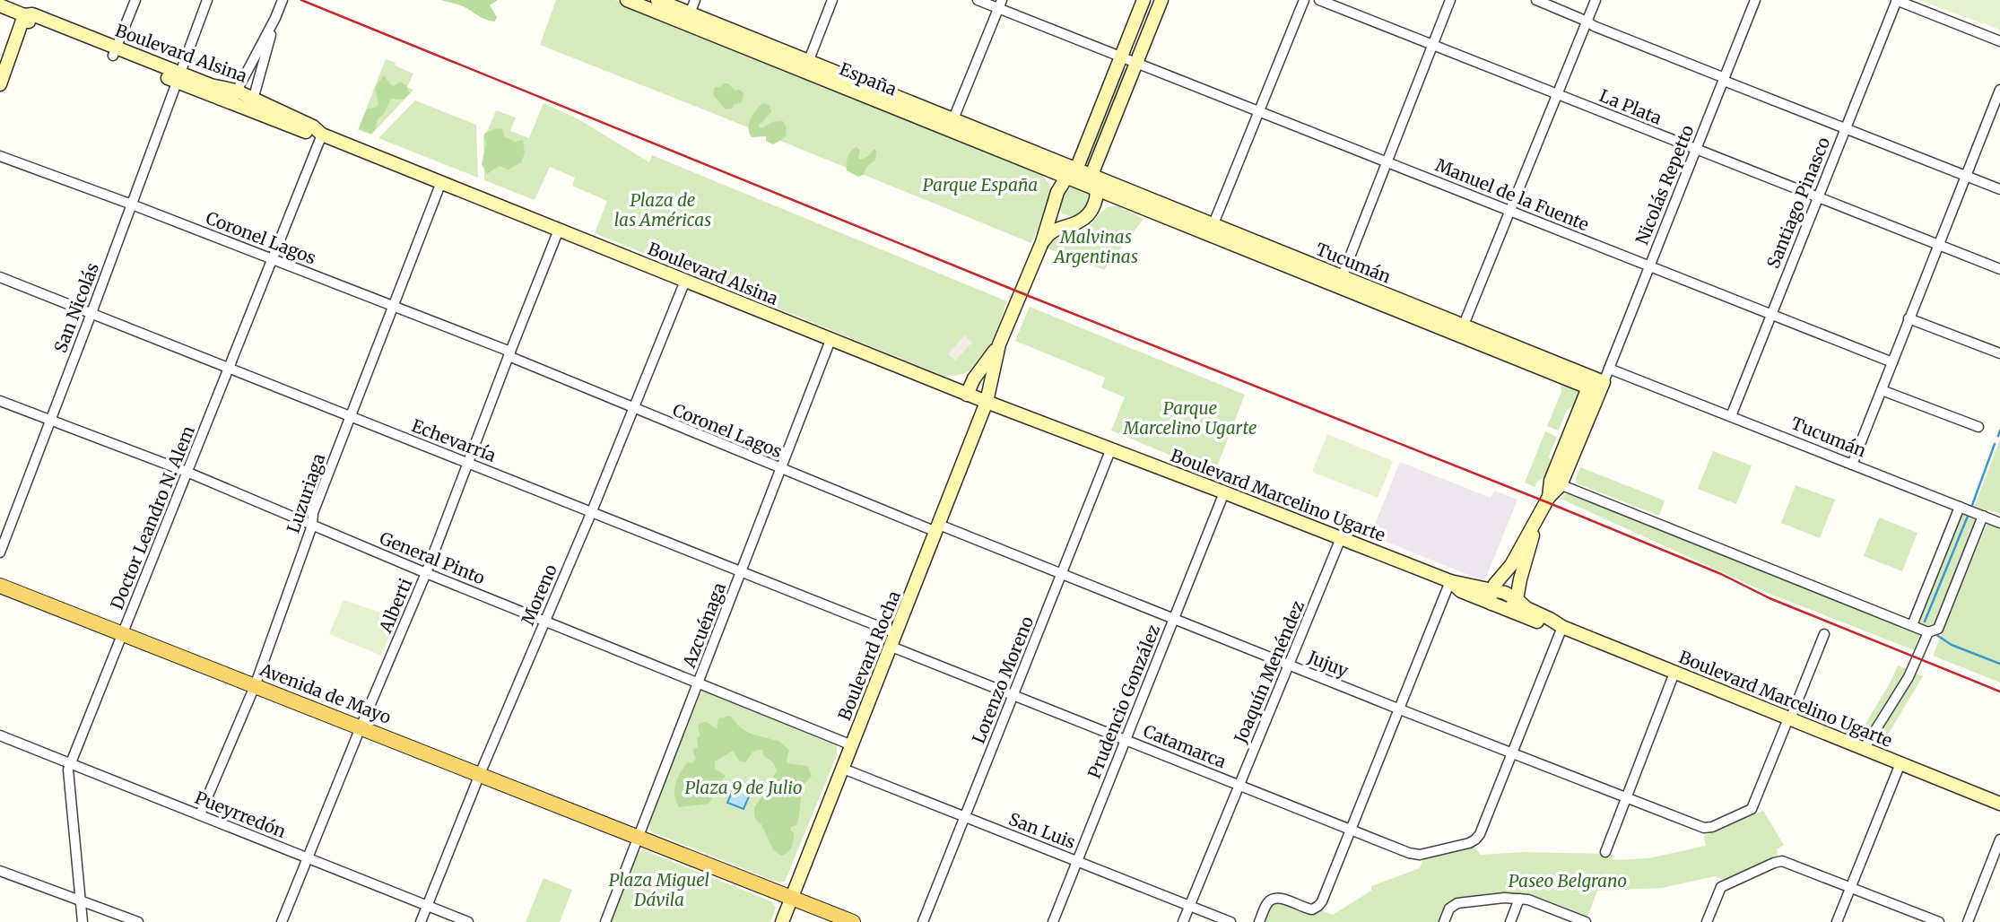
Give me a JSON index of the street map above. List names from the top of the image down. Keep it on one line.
{"streets":{"main road":["Boulevard Alsina","España","Nicolás Repetto","Tucumán","Boulevard Marcelino Ugarte","Boulevard Rocha","Avenida de Mayo"],"street":["La Plata","Manuel de la Fuente","Santiago Pinasco","Coronel Lagos","San Nicolás","Echevarría","Luzuriaga","Doctor Leandro N. Alem","General Pinto","Moreno","Alberti","Azcuénaga","Jujuy","Joaquín Menéndez","Lorenzo Moreno","Prudencio González","Catamarca","Pueyrredón","San Luis"]},"crossings":[["Boulevard Alsina","San Nicolás"],["Boulevard Alsina","Luzuriaga"],["Boulevard Alsina","Boulevard Marcelino Ugarte"],["Boulevard Alsina","Doctor Leandro N. Alem"],["Boulevard Alsina","Moreno"],["Boulevard Alsina","Alberti"],["Boulevard Alsina","Azcuénaga"],["Boulevard Alsina","Boulevard Rocha"],["España","Tucumán"],["La Plata","Nicolás Repetto"],["La Plata","Santiago Pinasco"],["Nicolás Repetto","Manuel de la Fuente"],["Nicolás Repetto","Tucumán"],["Nicolás Repetto","Boulevard Marcelino Ugarte"],["Manuel de la Fuente","Santiago Pinasco"],["Santiago Pinasco","Tucumán"],["Coronel Lagos","San Nicolás"],["Coronel Lagos","Luzuriaga"],["Coronel Lagos","Doctor Leandro N. Alem"],["Coronel Lagos","Moreno"],["Coronel Lagos","Alberti"],["Coronel Lagos","Azcuénaga"],["Coronel Lagos","Boulevard Rocha"],["Coronel Lagos","Jujuy"],["San Nicolás","Echevarría"],["San Nicolás","General Pinto"],["Echevarría","Luzuriaga"],["Echevarría","Doctor Leandro N. Alem"],["Echevarría","Moreno"],["Echevarría","Alberti"],["Echevarría","Azcuénaga"],["Echevarría","Boulevard Rocha"],["Luzuriaga","General Pinto"],["Luzuriaga","Avenida de Mayo"],["Luzuriaga","Pueyrredón"],["Boulevard Marcelino Ugarte","Boulevard Rocha"],["Boulevard Marcelino Ugarte","Jujuy"],["Boulevard Marcelino Ugarte","Joaquín Menéndez"],["Boulevard Marcelino Ugarte","Lorenzo Moreno"],["Boulevard Marcelino Ugarte","Prudencio González"],["Doctor Leandro N. Alem","General Pinto"],["Doctor Leandro N. Alem","Avenida de Mayo"],["Doctor Leandro N. Alem","Pueyrredón"],["General Pinto","Moreno"],["General Pinto","Alberti"],["General Pinto","Azcuénaga"],["General Pinto","Boulevard Rocha"],["Moreno","Avenida de Mayo"],["Moreno","Pueyrredón"],["Alberti","Avenida de Mayo"],["Alberti","Pueyrredón"],["Azcuénaga","Avenida de Mayo"],["Boulevard Rocha","Jujuy"],["Boulevard Rocha","Avenida de Mayo"],["Boulevard Rocha","Catamarca"],["Boulevard Rocha","San Luis"],["Jujuy","Joaquín Menéndez"],["Jujuy","Lorenzo Moreno"],["Jujuy","Prudencio González"],["Jujuy","Catamarca"],["Joaquín Menéndez","Catamarca"],["Joaquín Menéndez","San Luis"],["Lorenzo Moreno","Catamarca"],["Lorenzo Moreno","San Luis"],["Prudencio González","Catamarca"],["Prudencio González","San Luis"]],"parks":["Parque España","Plaza de las Américas","Malvinas Argentinas","Parque Marcelino Ugarte","Plaza 9 de Julio","Plaza Miguel Dávila","Paseo Belgrano"]}
